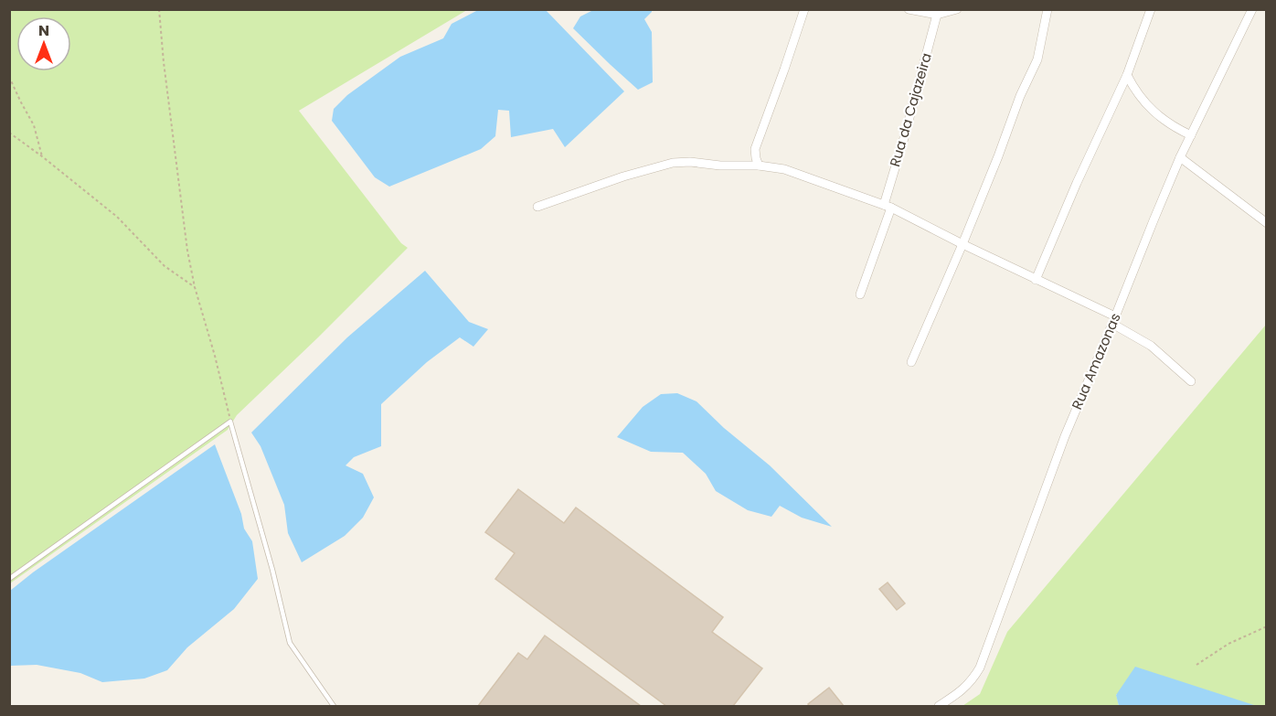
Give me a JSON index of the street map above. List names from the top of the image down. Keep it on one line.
{"streets":{"street":["Rua da Cajazeira","Rua Amazonas"]},"north":"top"}
